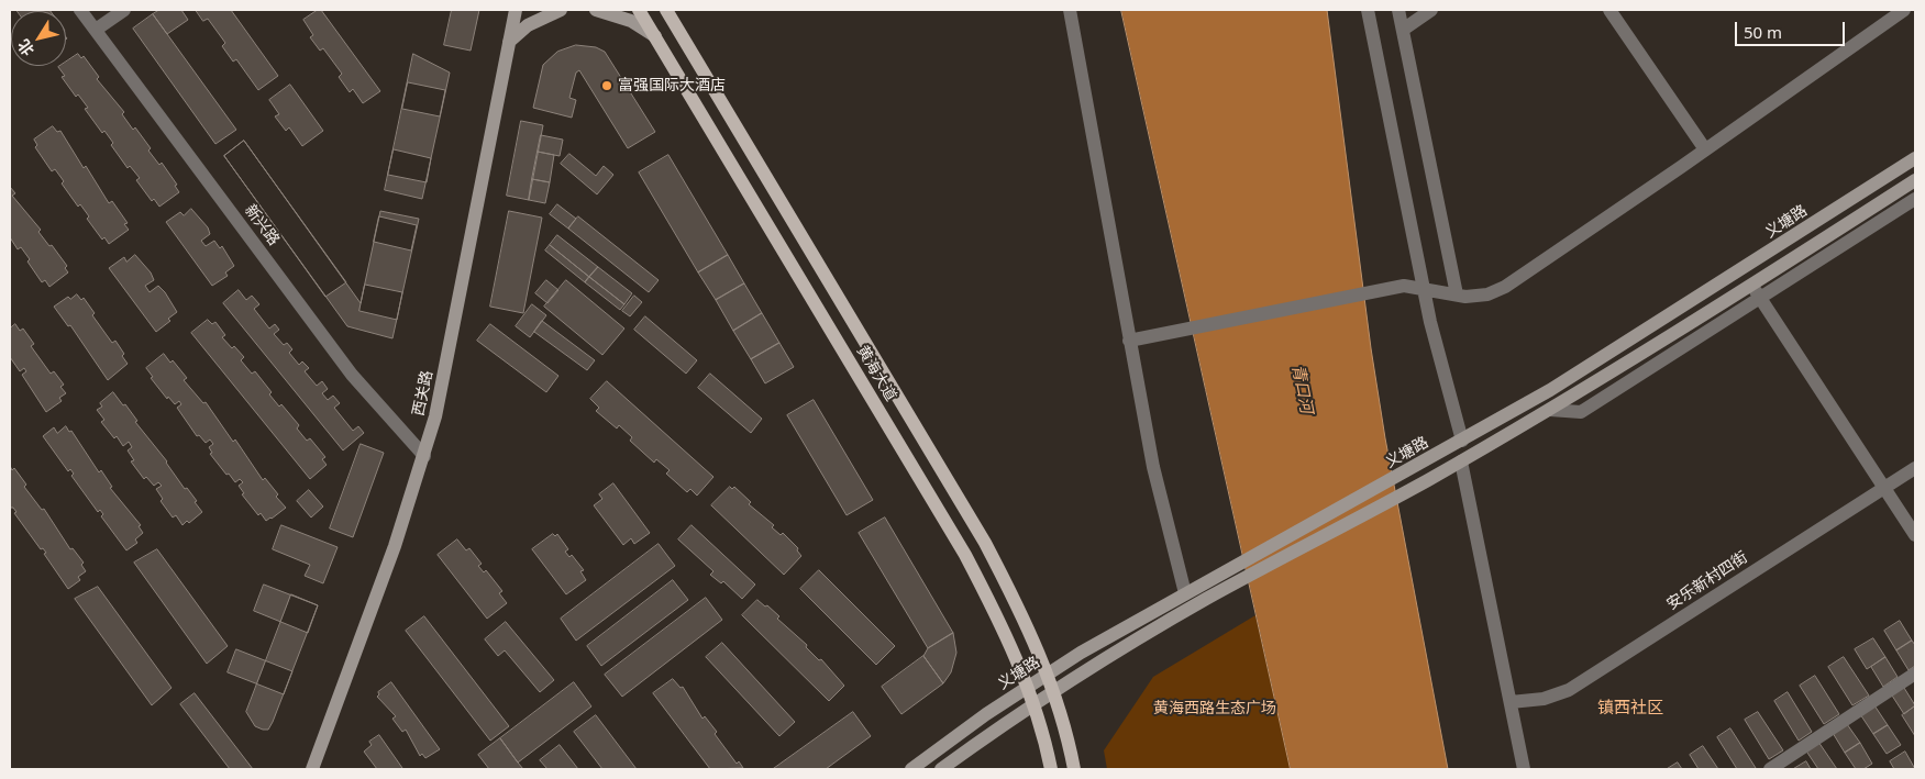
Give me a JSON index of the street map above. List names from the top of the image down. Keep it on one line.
{"streets":{"main road":["义塘路","黄海大道","西关路"],"street":["新兴路","安乐新村四街"]},"crossings":[["义塘路","黄海大道"],["新兴路","西关路"]],"districts":["镇西社区"],"water":["青口河"],"parks":["黄海西路生态广场"],"places":["富强国际大酒店"],"scale_bar":"50 m","north":"bottom left"}
